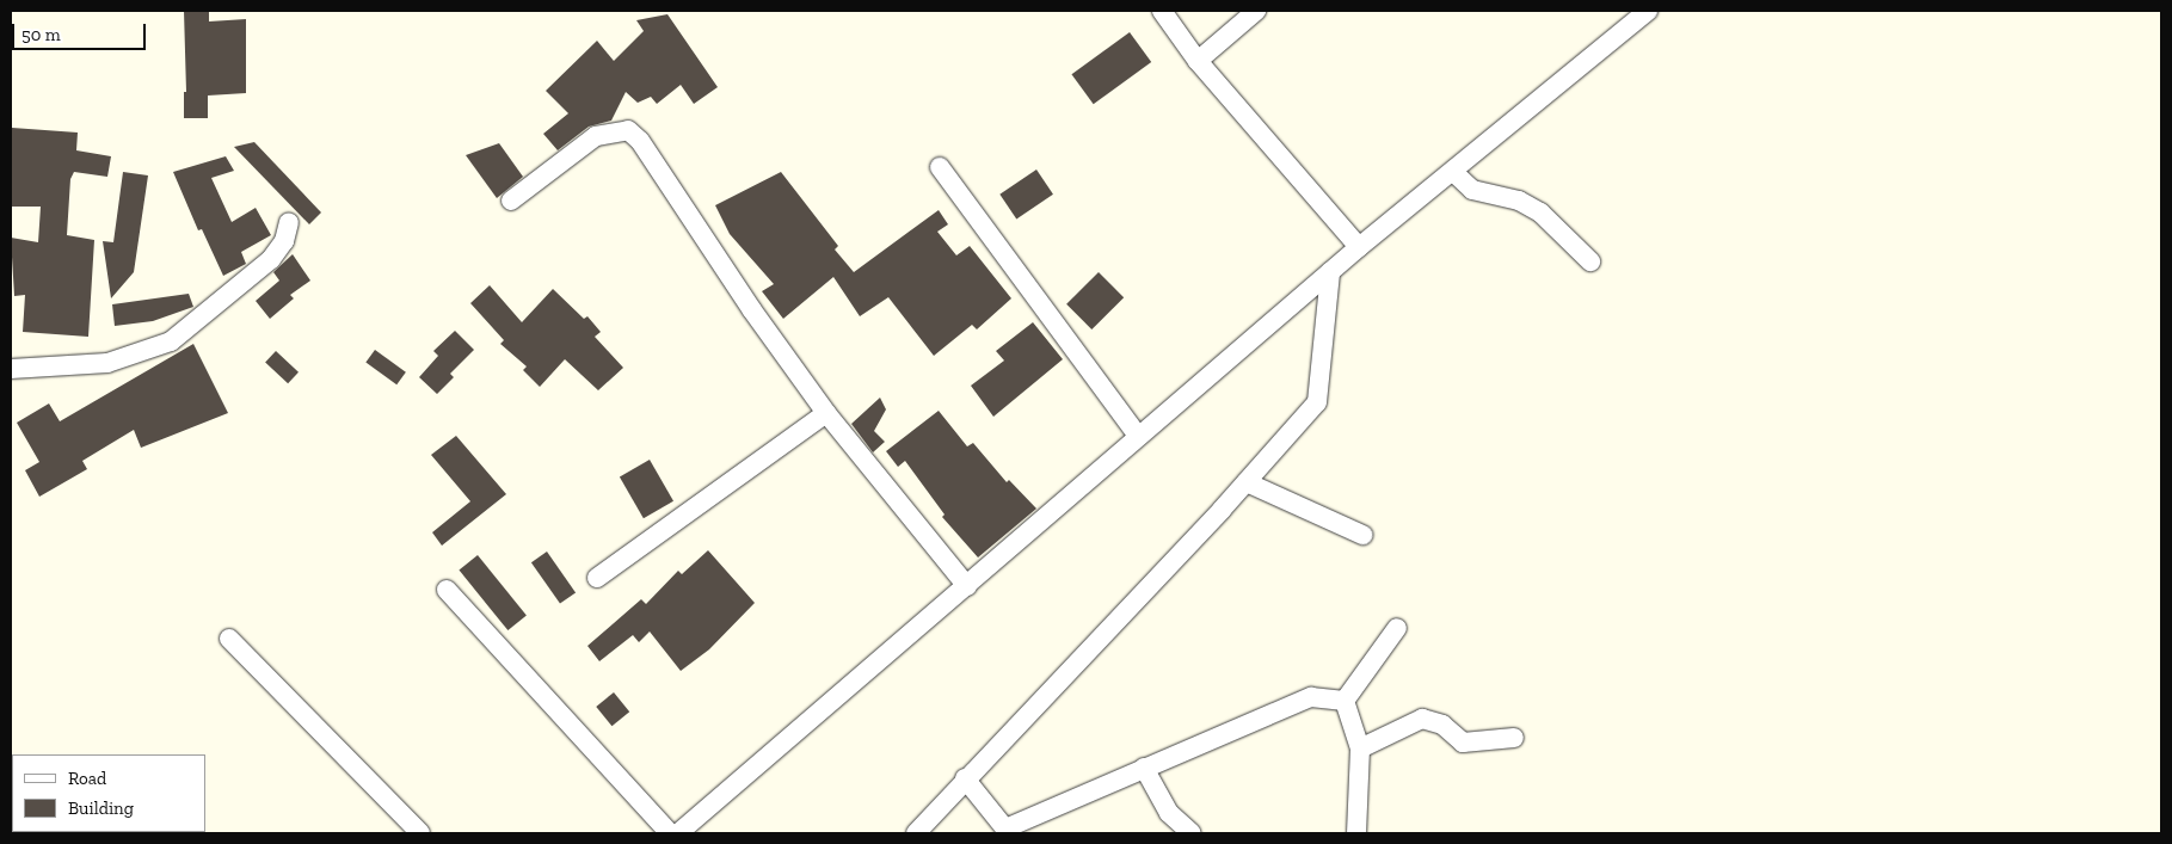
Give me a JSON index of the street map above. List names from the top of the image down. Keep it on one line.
{"legend":["Road","Building"],"scale_bar":"50 m"}
